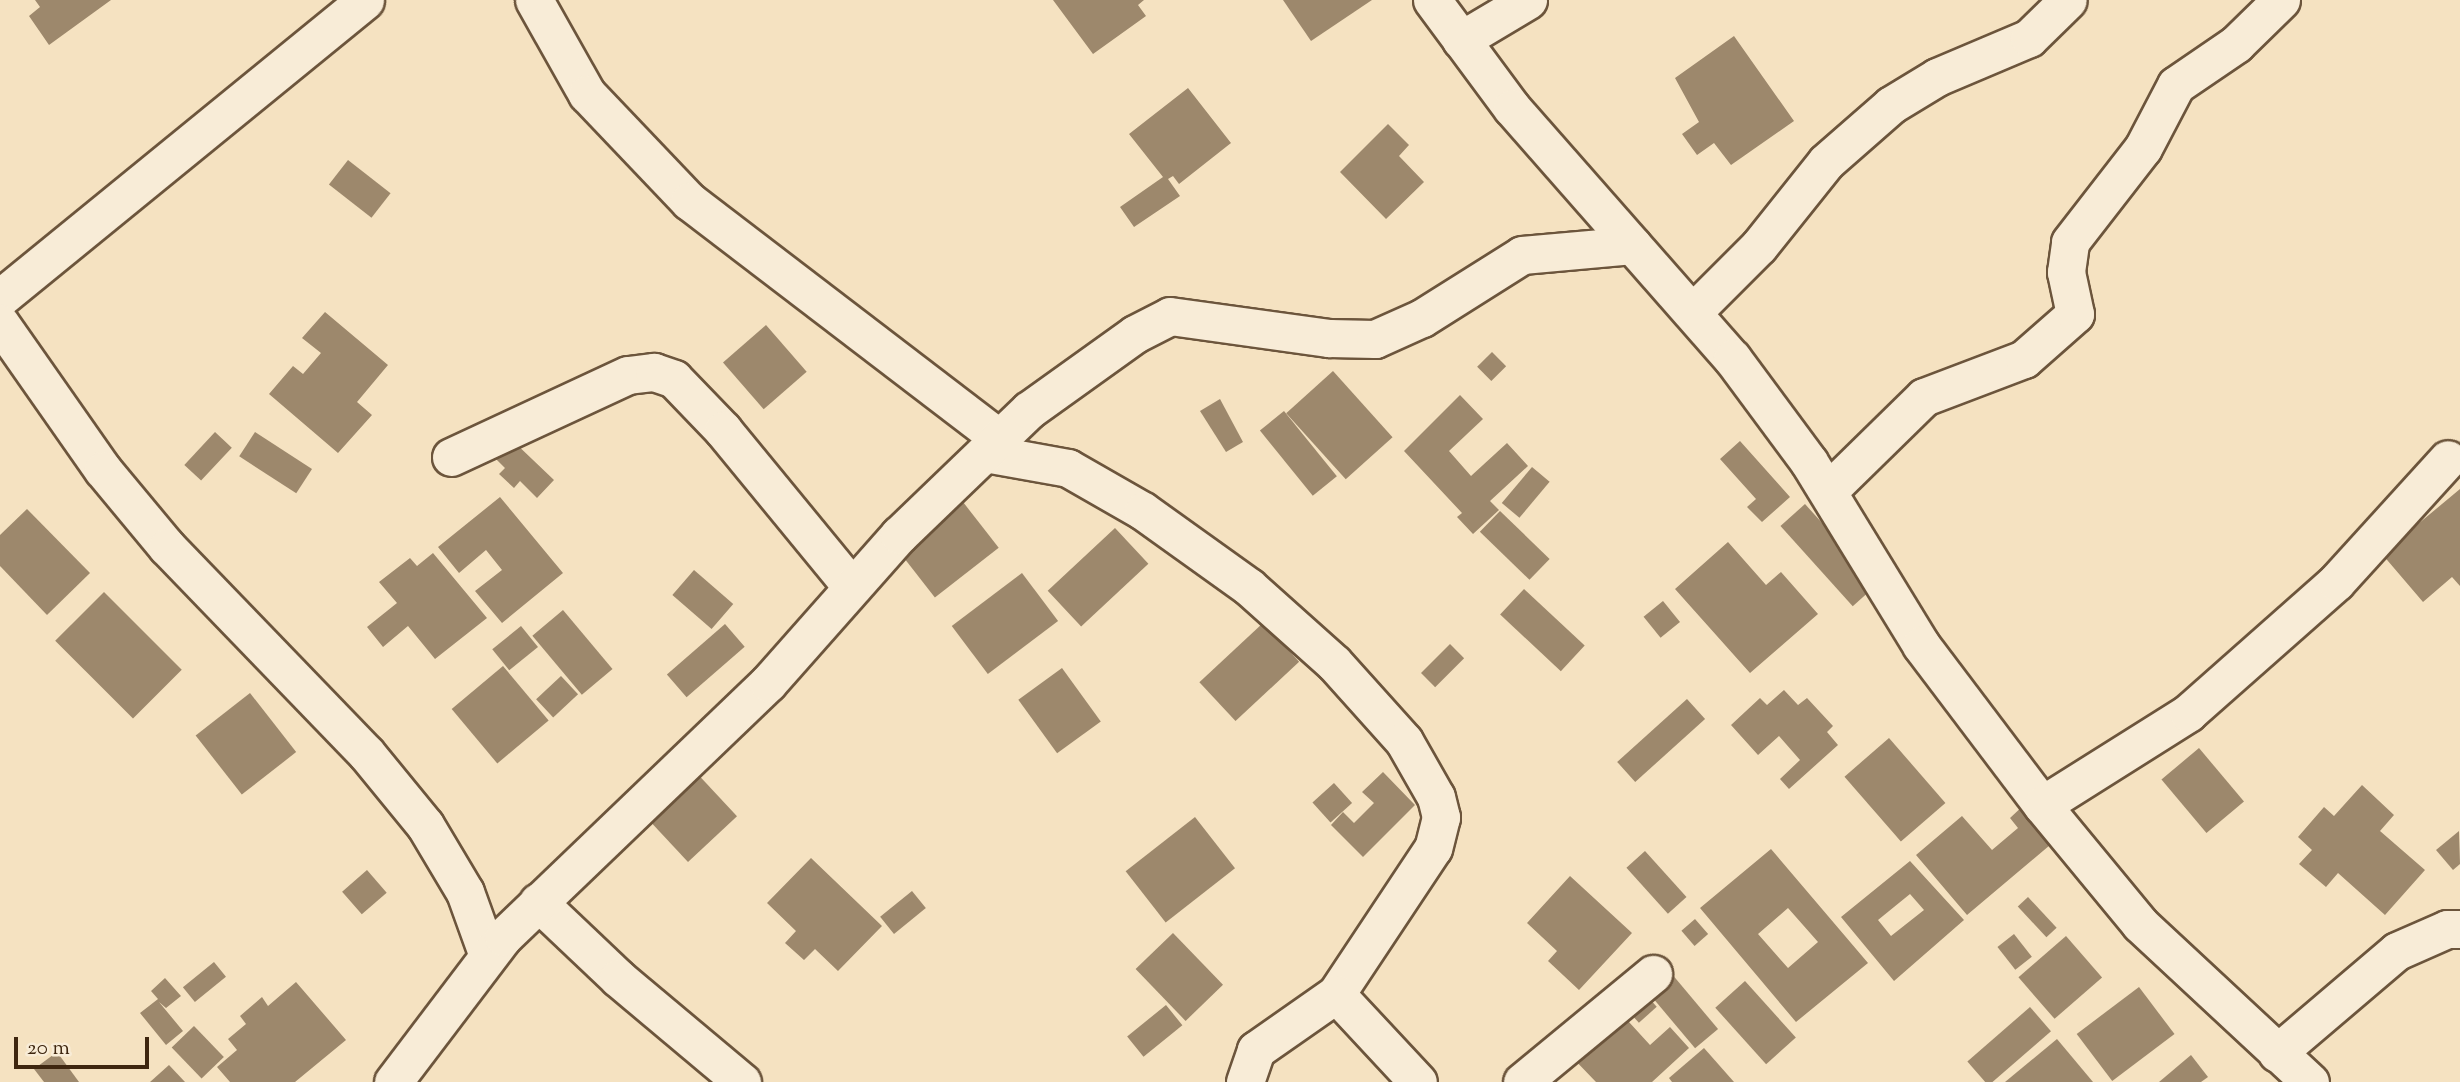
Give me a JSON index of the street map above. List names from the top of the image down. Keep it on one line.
{"scale_bar":"20 m"}
